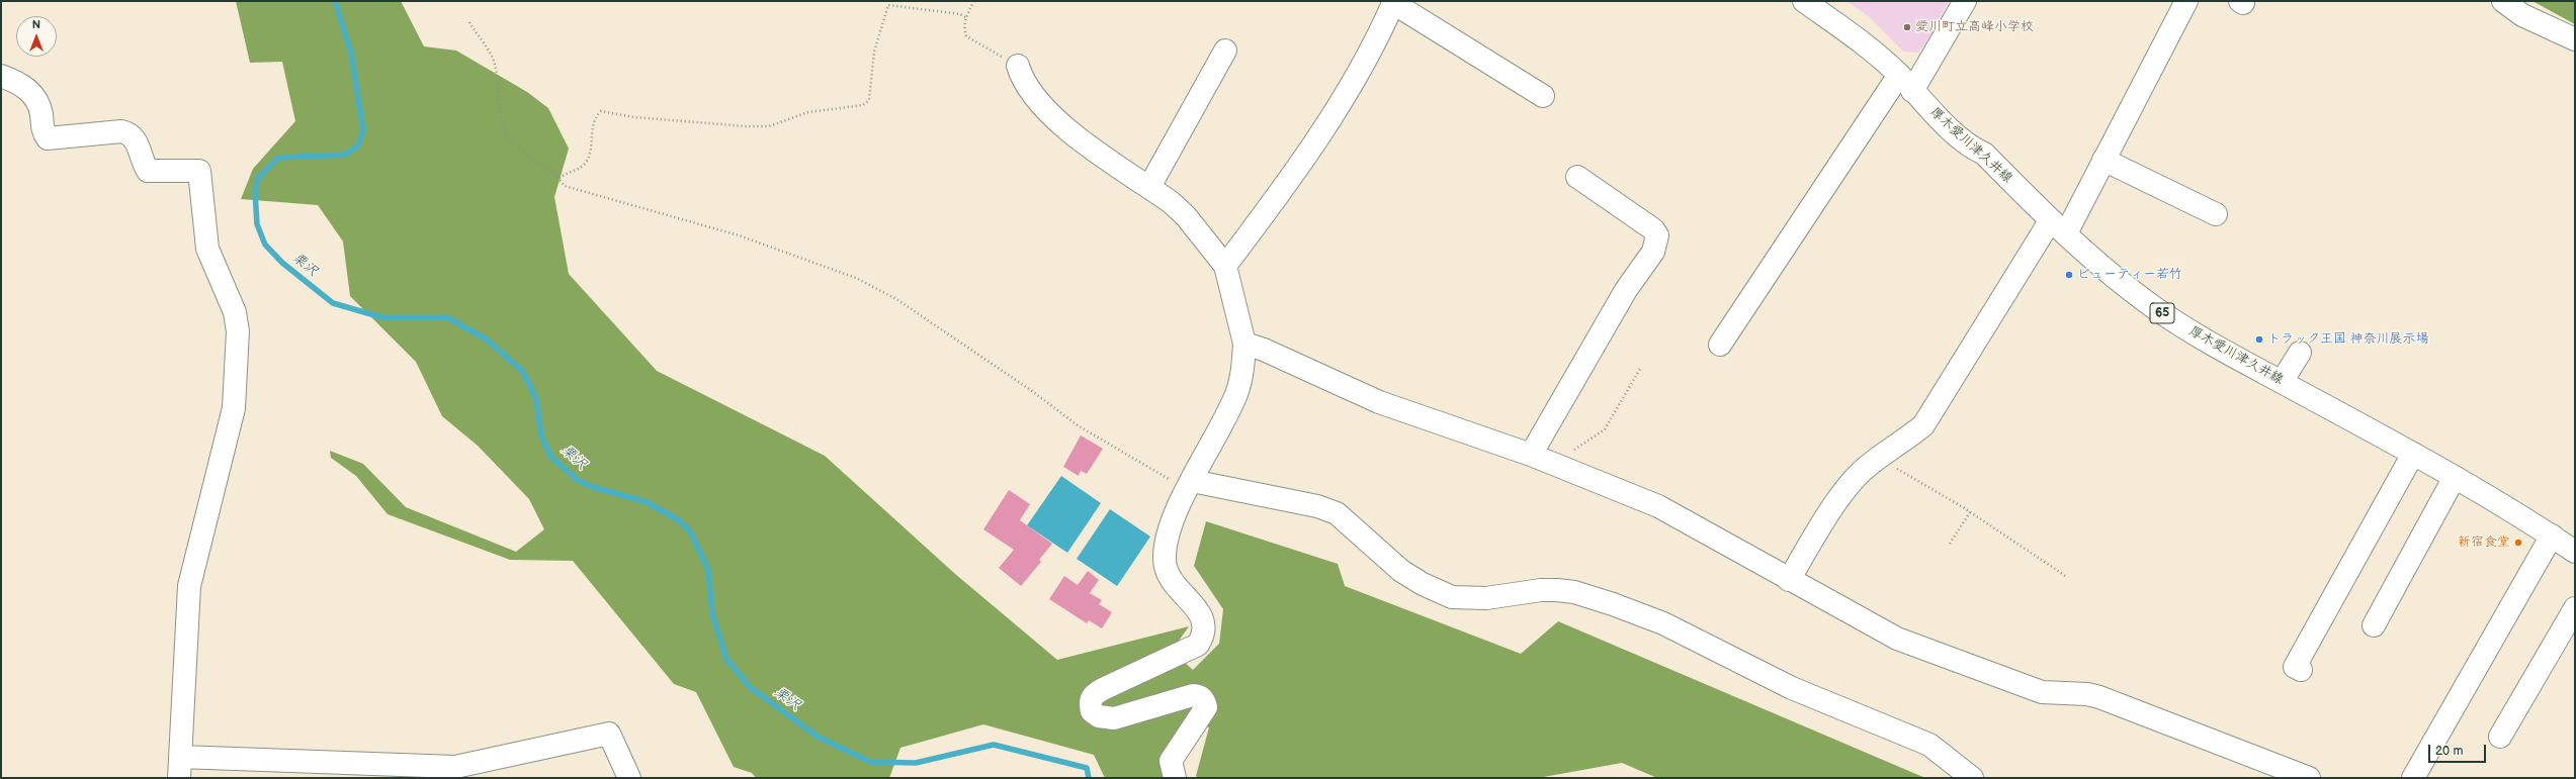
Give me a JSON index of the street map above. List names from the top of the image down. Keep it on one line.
{"streets":{"street":["厚木愛川津久井線","65"]},"water":["栗沢"],"places":["愛川町立高峰小学校","ビューティー若竹","トラック王国 神奈川展示場","新宿食堂"],"scale_bar":"20 m","north":"top"}
